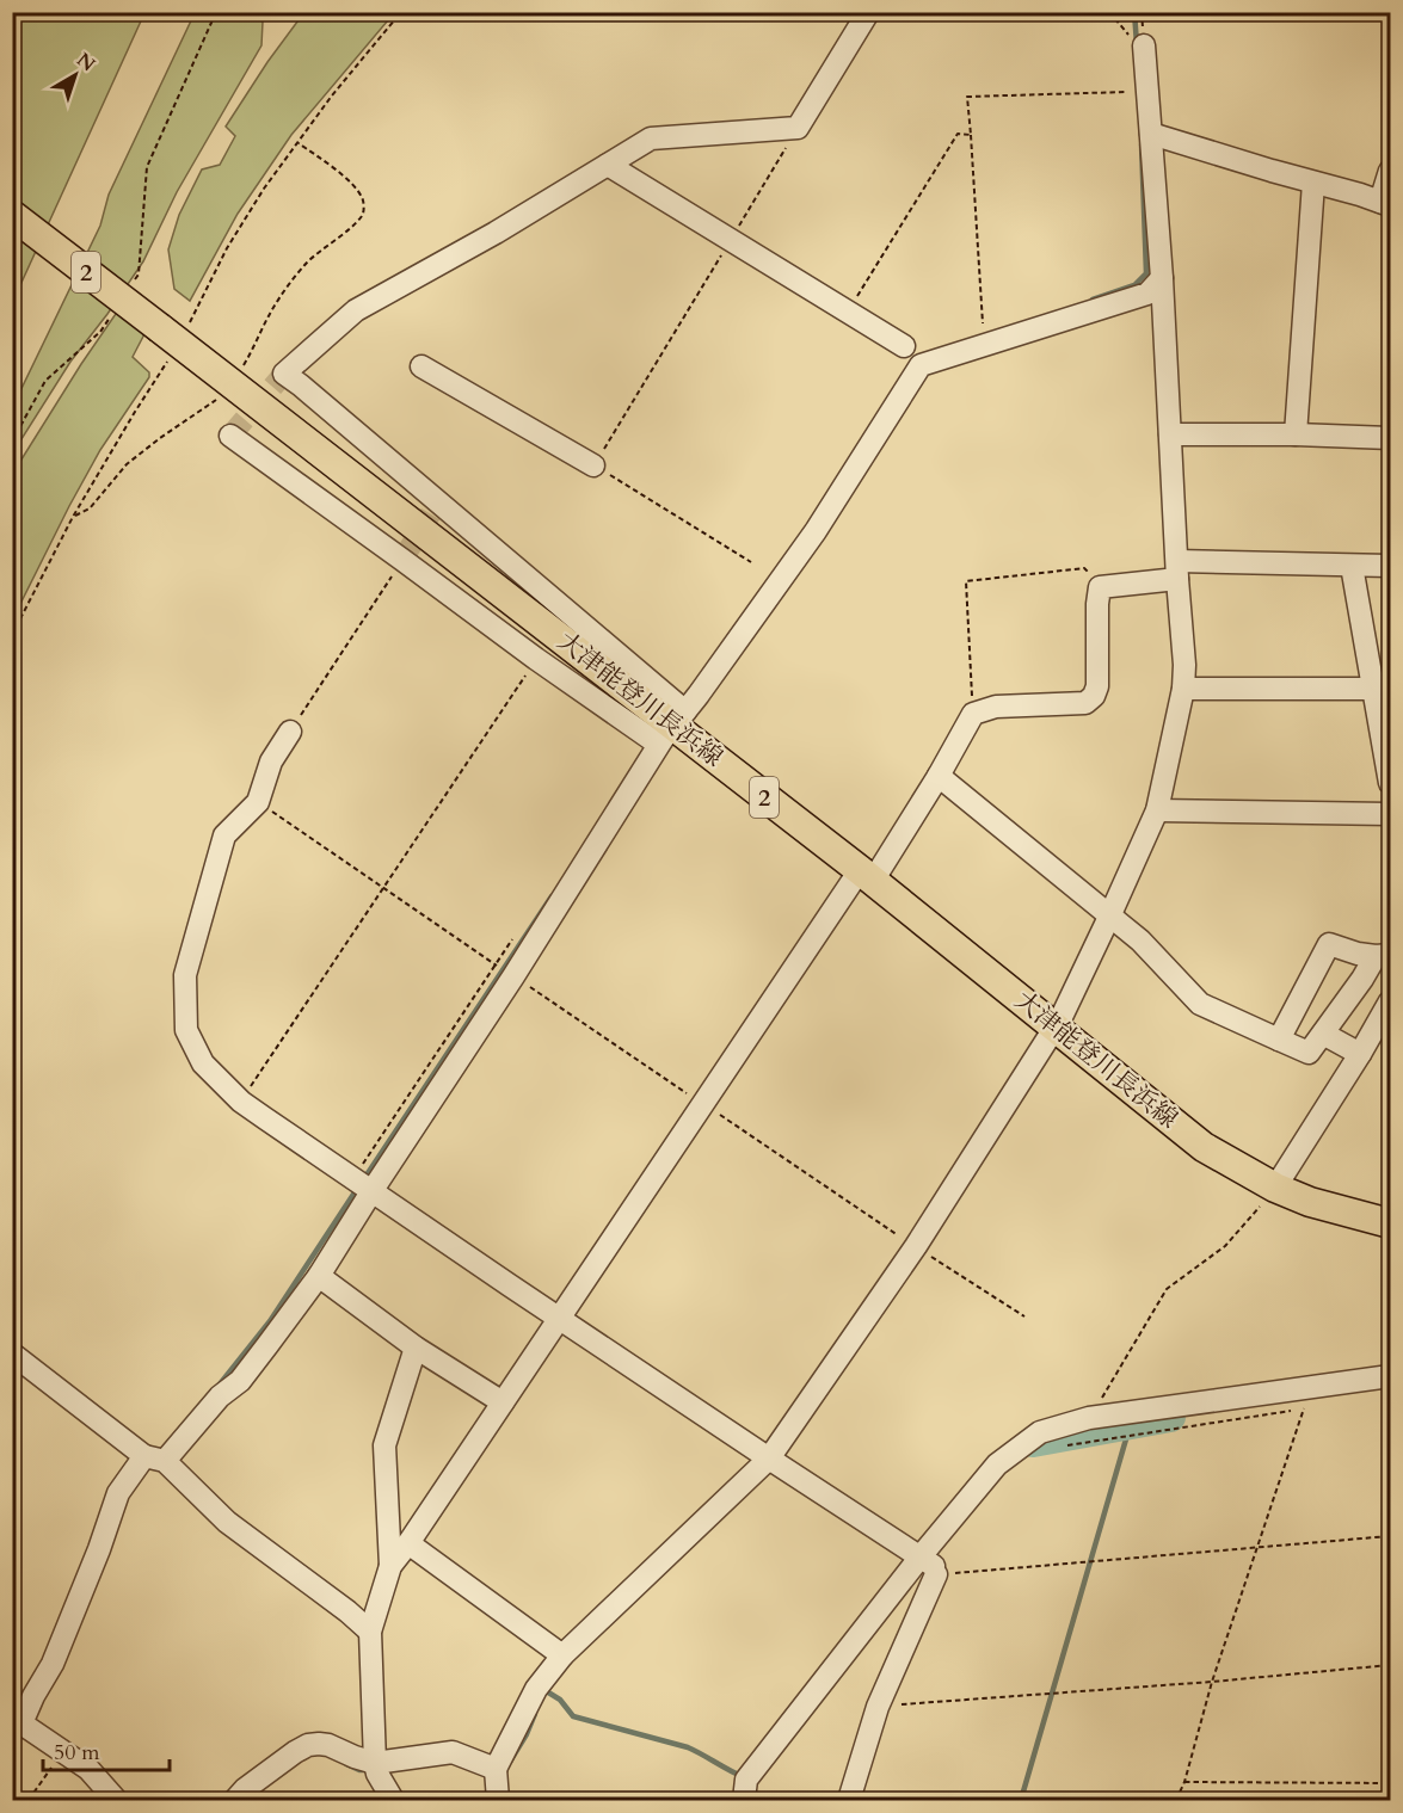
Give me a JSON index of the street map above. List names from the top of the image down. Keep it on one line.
{"streets":{"main road":["2","大津能登川長浜線"]},"scale_bar":"50 m","north":"top right"}
